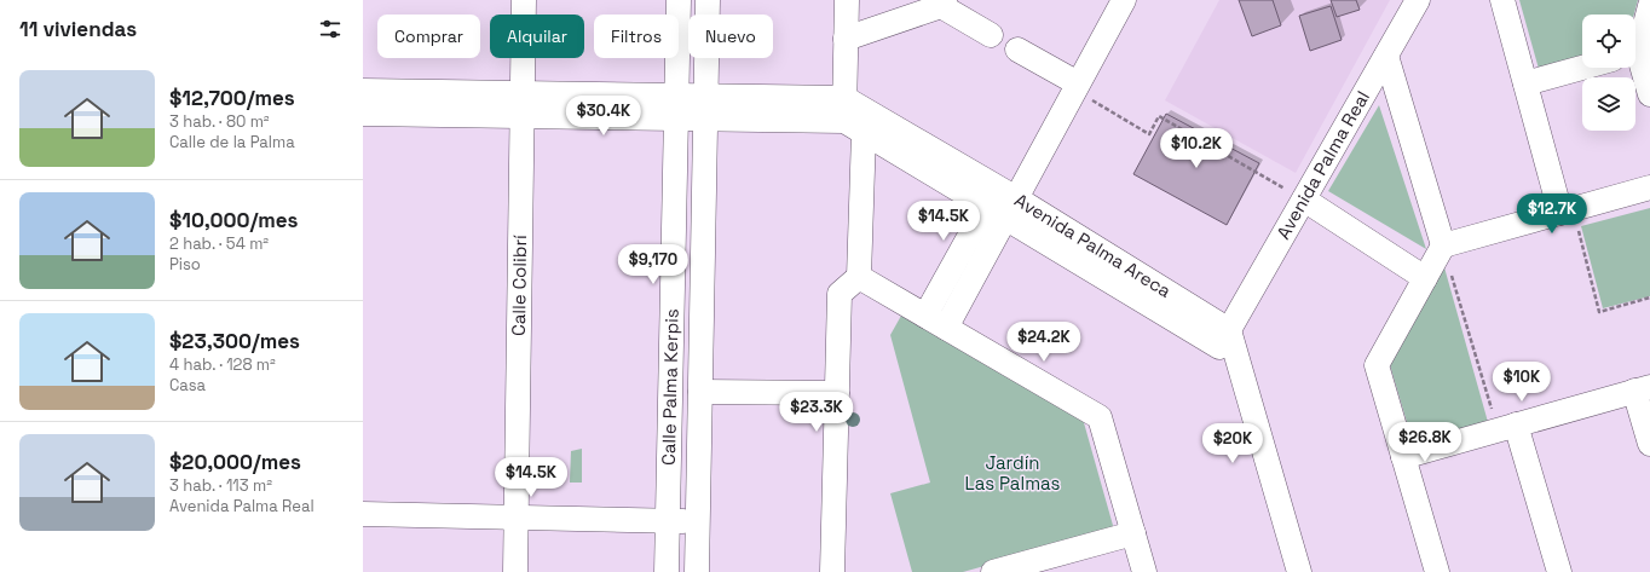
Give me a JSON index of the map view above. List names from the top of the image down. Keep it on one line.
{"streets":{"street":["Avenida Palma Real","Avenida Palma Areca","Calle Colibrí","Calle Palma Kerpis"]},"crossings":[["Avenida Palma Real","Avenida Palma Areca"],["Avenida Palma Areca","Calle Colibrí"],["Avenida Palma Areca","Calle Palma Kerpis"]],"parks":["Jardín Las Palmas"],"page":{"heading":"11 viviendas","chip":["Comprar","Alquilar","Filtros","Nuevo"],"list":[{"name":"$12,700/mes","note":"3 hab. · 80 m² · Calle de la Palma"},{"name":"$10,000/mes","note":"2 hab. · 54 m² · Piso"},{"name":"$23,300/mes","note":"4 hab. · 128 m² · Casa"},{"name":"$20,000/mes","note":"3 hab. · 113 m² · Avenida Palma Real"}],"price":["$30.4K","$10.2K","$12.7K","$14.5K","$9,170","$24.2K","$10K","$23.3K","$26.8K","$20K","$14.5K"]}}
